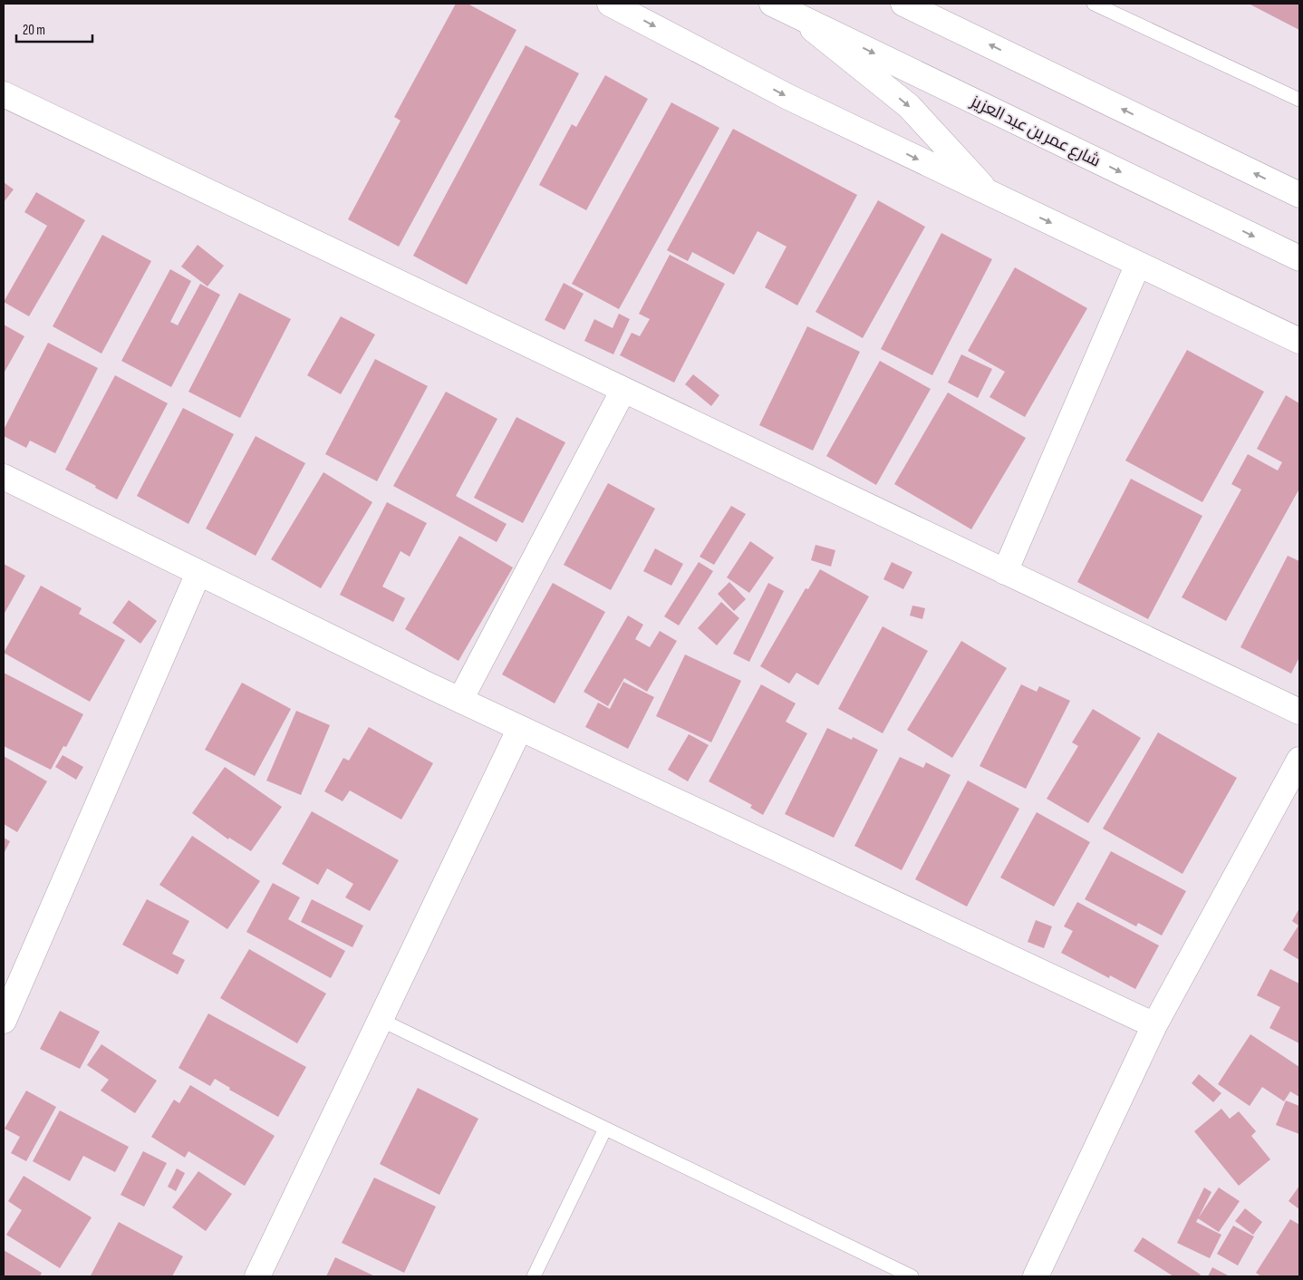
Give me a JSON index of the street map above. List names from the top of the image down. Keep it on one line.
{"streets":{"street":["شارع عمر بن عبد العزيز"]},"scale_bar":"20 m"}
